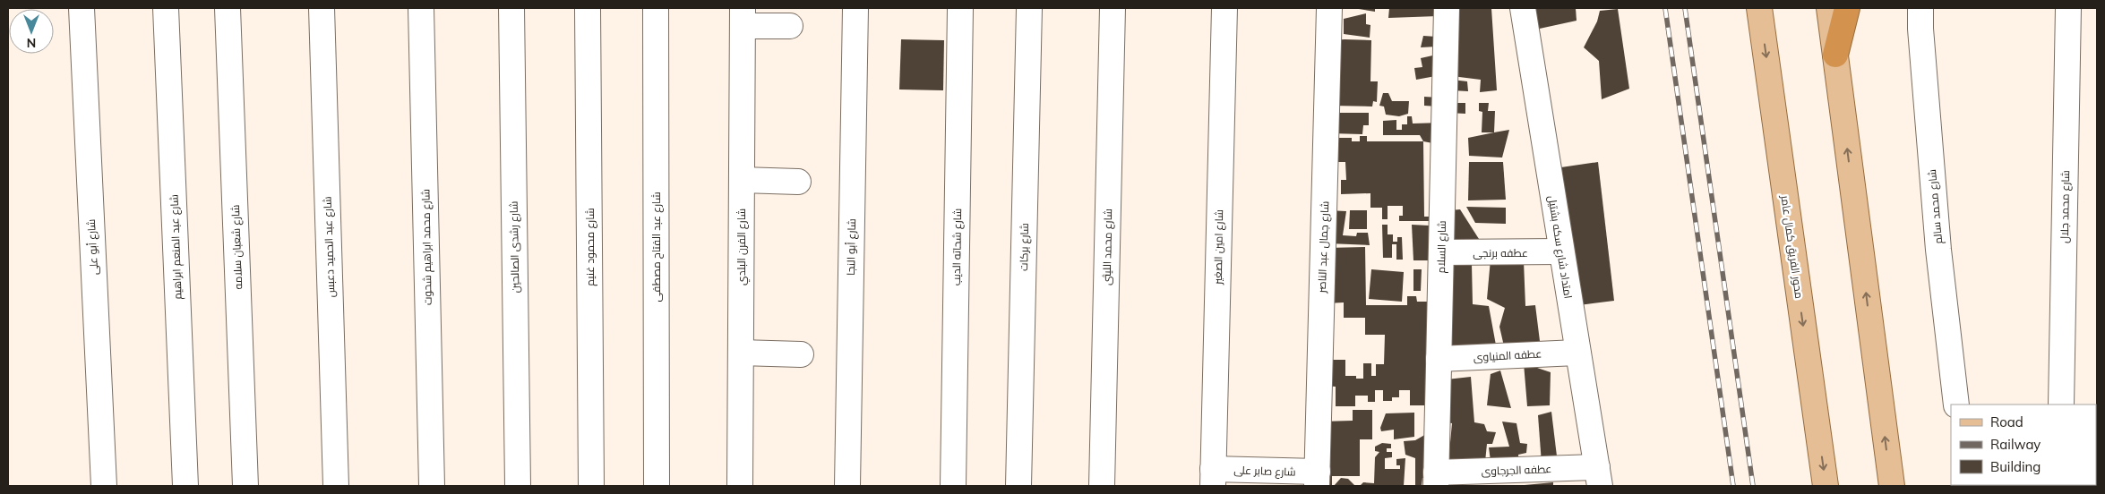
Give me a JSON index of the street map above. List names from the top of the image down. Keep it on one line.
{"streets":{"main road":["محور الفريق كمال عامر"],"street":["شارع محمد سالم","شارع محمد جلال","شارع أبو على","شارع عبد المنعم ابراهيم","شارع شعبان سلامه","شارع عبد الحميد دعبس","شارع محمد ابراهيم شحوت","شارع رشدى الصالحين","شارع محمود غنيم","شارع عبد الفتاح مصطفى","شارع الفرن البلدي","شارع أبو النجا","شارع شحاته الديب","شارع بركات","شارع محمد الليثى","شارع امين الصغير","شارع جمال عبد الناصر","شارع السلام","امتداد شارع سكه بشتيل","عطفه برنجى","عطفه المنياوى","عطفه الجرجاوى","شارع صابر على"]},"crossings":[["شارع امين الصغير","شارع صابر على"],["شارع جمال عبد الناصر","شارع صابر على"],["شارع السلام","عطفه برنجى"],["شارع السلام","عطفه المنياوى"],["شارع السلام","عطفه الجرجاوى"],["امتداد شارع سكه بشتيل","عطفه برنجى"],["امتداد شارع سكه بشتيل","عطفه المنياوى"],["امتداد شارع سكه بشتيل","عطفه الجرجاوى"]],"legend":["Road","Railway","Building"],"north":"bottom"}
